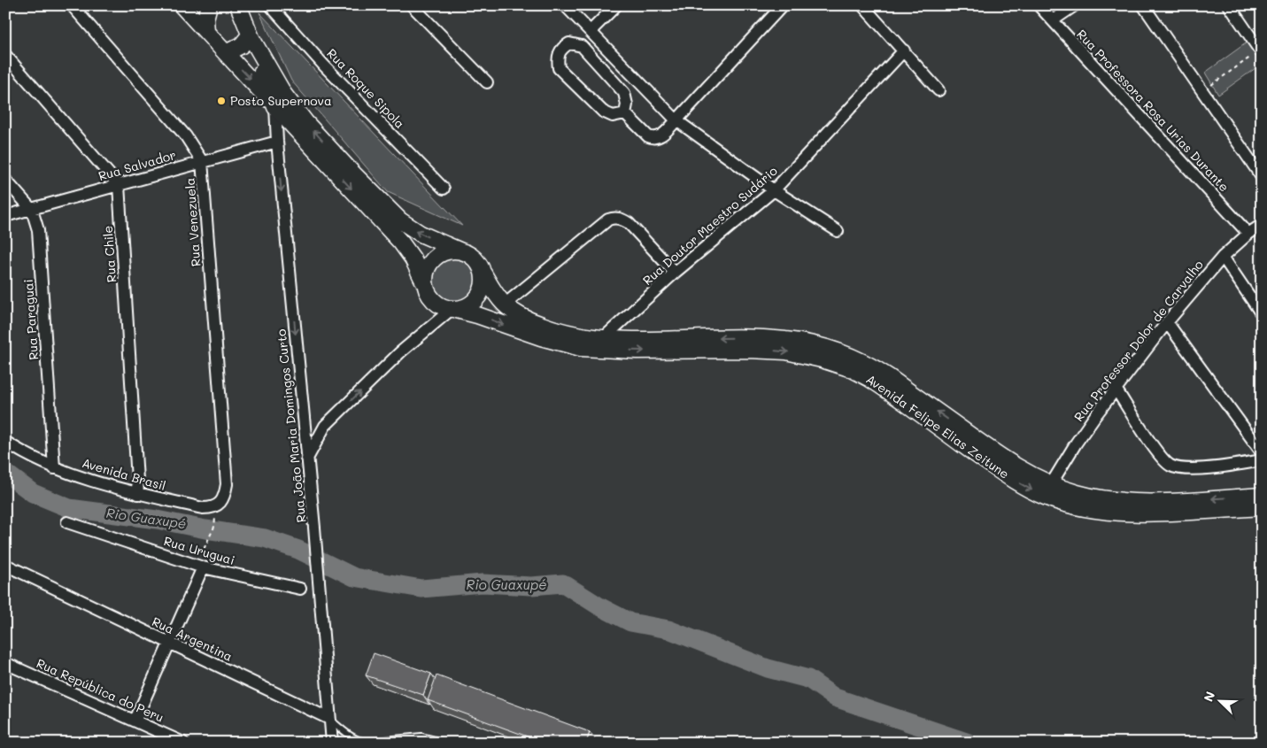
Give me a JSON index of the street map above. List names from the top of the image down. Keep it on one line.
{"streets":{"main road":["Avenida Felipe Elias Zeitune"],"street":["Rua Roque Sipola","Rua Professora Rosa Urias Durante","Rua Salvador","Rua Venezuela","Rua Doutor Maestro Sudário","Rua Chile","Rua Paraguai","Rua Professor Dolor de Carvalho","Rua João Maria Domingos Curto","Avenida Brasil","Rua Uruguai","Rua Argentina","Rua República do Peru"]},"crossings":[["Rua Professora Rosa Urias Durante","Rua Professor Dolor de Carvalho"],["Rua Salvador","Rua Venezuela"],["Rua Salvador","Rua Chile"],["Rua Salvador","Rua Paraguai"],["Rua Salvador","Rua João Maria Domingos Curto"],["Rua Venezuela","Avenida Brasil"],["Rua Doutor Maestro Sudário","Avenida Felipe Elias Zeitune"],["Rua Chile","Avenida Brasil"],["Rua Paraguai","Avenida Brasil"],["Rua Professor Dolor de Carvalho","Avenida Felipe Elias Zeitune"],["Rua João Maria Domingos Curto","Rua Argentina"]],"one_way":["Rua João Maria Domingos Curto"],"water":["Rio Guaxupé"],"places":["Posto Supernova"],"north":"top left"}
